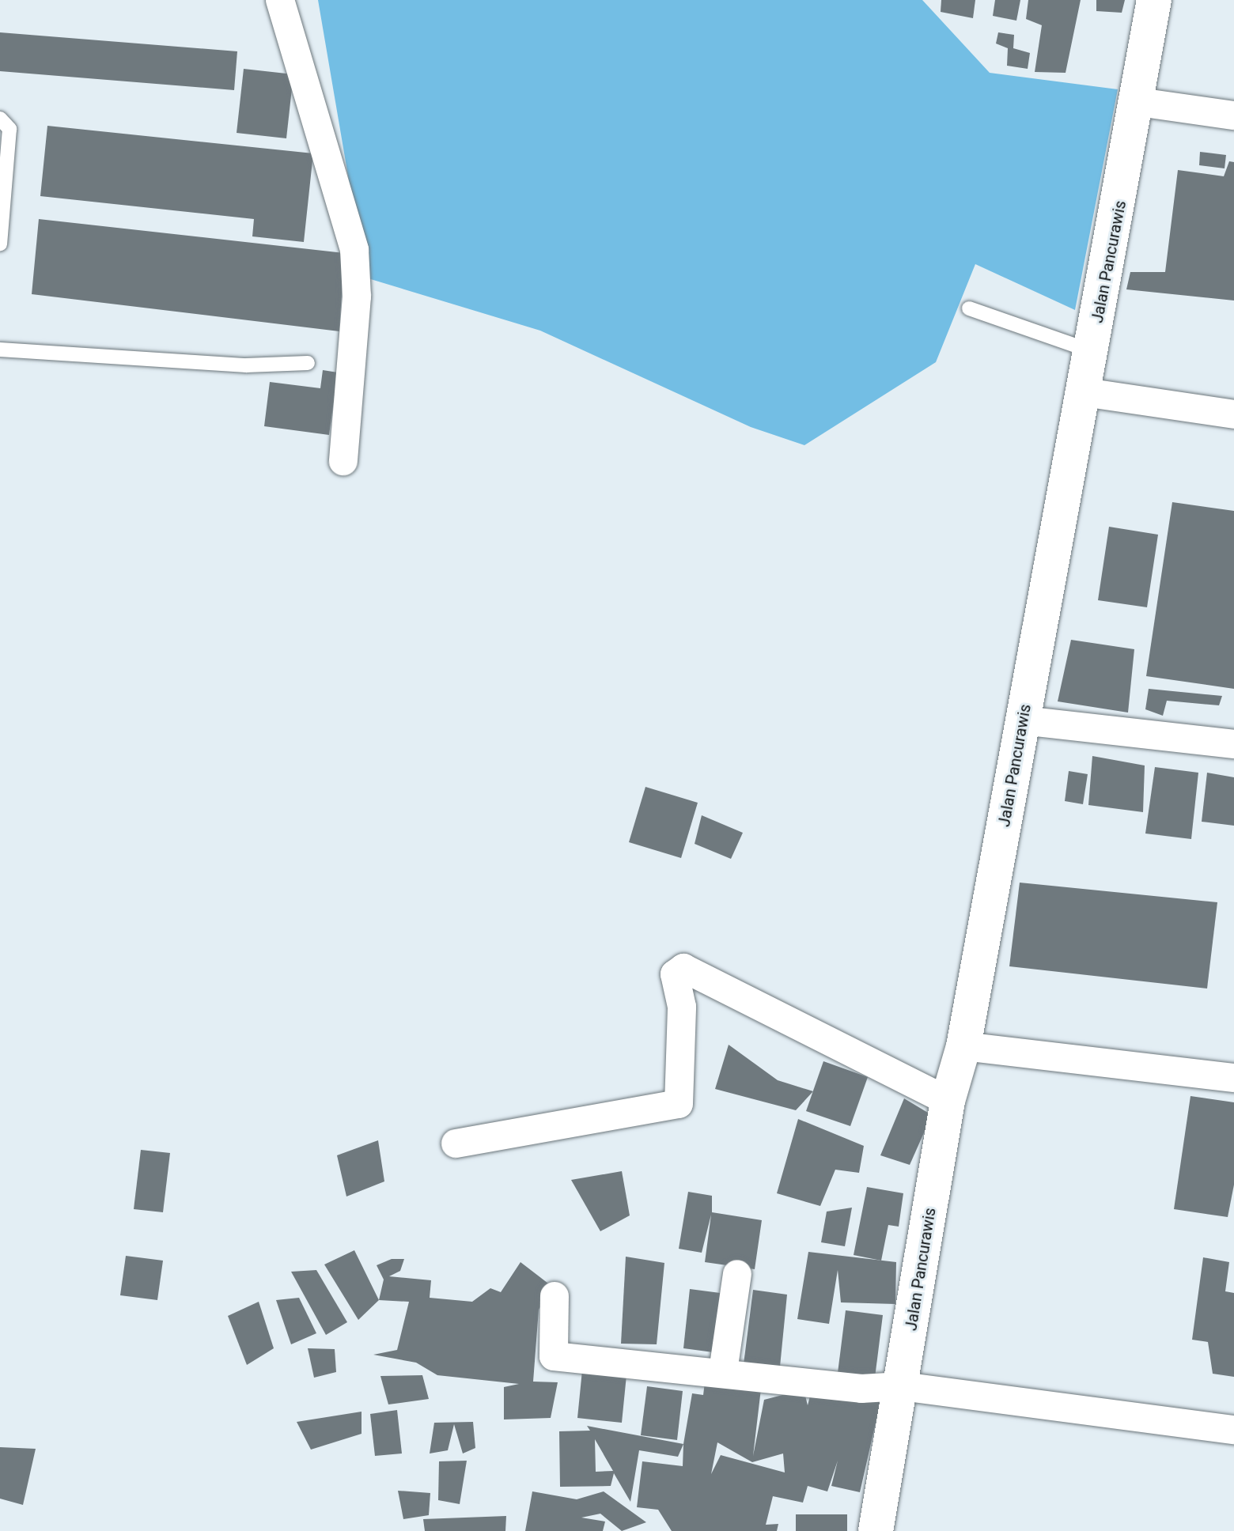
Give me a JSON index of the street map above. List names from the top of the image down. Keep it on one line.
{"streets":{"street":["Jalan Pancurawis"]}}
